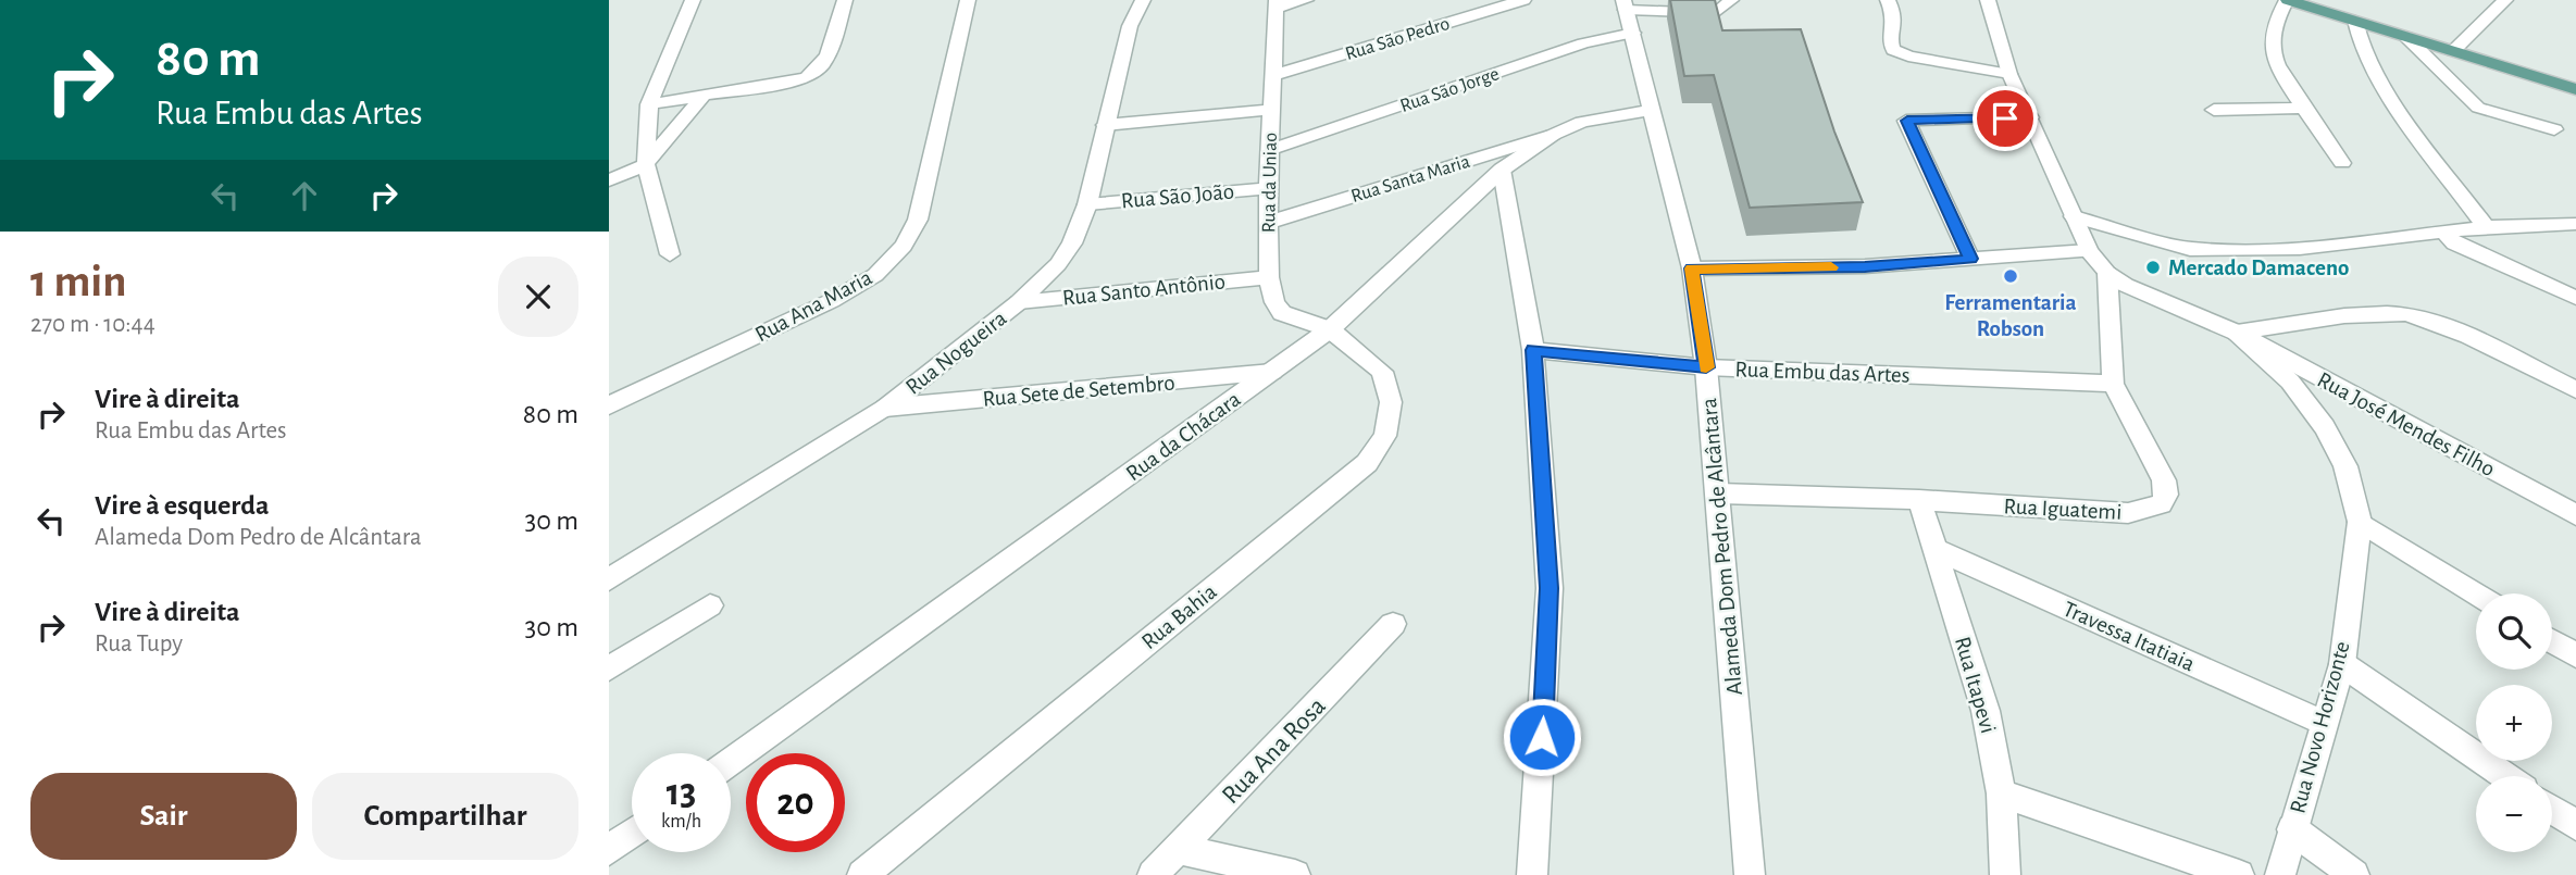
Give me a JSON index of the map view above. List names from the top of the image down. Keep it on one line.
{"streets":{"street":["Rua São Pedro","Rua São Jorge","Rua Santa Maria","Rua da Uniao","Rua São João","Rua Santo Antônio","Rua Ana Maria","Rua Nogueira","Rua Embu das Artes","Rua Sete de Setembro","Rua José Mendes Filho","Rua da Chácara","Rua Iguatemi","Alameda Dom Pedro de Alcântara","Rua Bahia","Travessa Itatiaia","Rua Itapevi","Rua Novo Horizonte","Rua Ana Rosa"]},"crossings":[["Rua São Pedro","Rua da Uniao"],["Rua São Jorge","Rua da Uniao"],["Rua São Jorge","Alameda Dom Pedro de Alcântara"],["Rua Santa Maria","Rua da Uniao"],["Rua Santa Maria","Rua da Chácara"],["Rua da Uniao","Rua São João"],["Rua da Uniao","Rua Santo Antônio"],["Rua da Uniao","Rua da Chácara"],["Rua da Uniao","Rua Bahia"],["Rua São João","Rua Nogueira"],["Rua Santo Antônio","Rua Nogueira"],["Rua Nogueira","Rua Sete de Setembro"],["Rua Embu das Artes","Rua Iguatemi"],["Rua Embu das Artes","Alameda Dom Pedro de Alcântara"],["Rua Sete de Setembro","Rua da Chácara"],["Rua José Mendes Filho","Rua Novo Horizonte"],["Rua da Chácara","Alameda Dom Pedro de Alcântara"],["Rua da Chácara","Rua Bahia"],["Rua Iguatemi","Alameda Dom Pedro de Alcântara"],["Rua Iguatemi","Rua Itapevi"],["Rua Iguatemi","Rua Novo Horizonte"],["Travessa Itatiaia","Rua Itapevi"],["Travessa Itatiaia","Rua Novo Horizonte"]],"places":["Mercado Damaceno","Ferramentaria Robson"],"page":{"turn":["80 m","Rua Embu das Artes"],"heading":["1 min","270 m · 10:44"],"list":[{"name":"Vire à direita","note":"Rua Embu das Artes","value":"80 m"},{"name":"Vire à esquerda","note":"Alameda Dom Pedro de Alcântara","value":"30 m"},{"name":"Vire à direita","note":"Rua Tupy","value":"30 m"}],"map_buttons":["+","−"],"speed":"13 km/h","limit":"20","buttons":["Sair","Compartilhar"]}}
